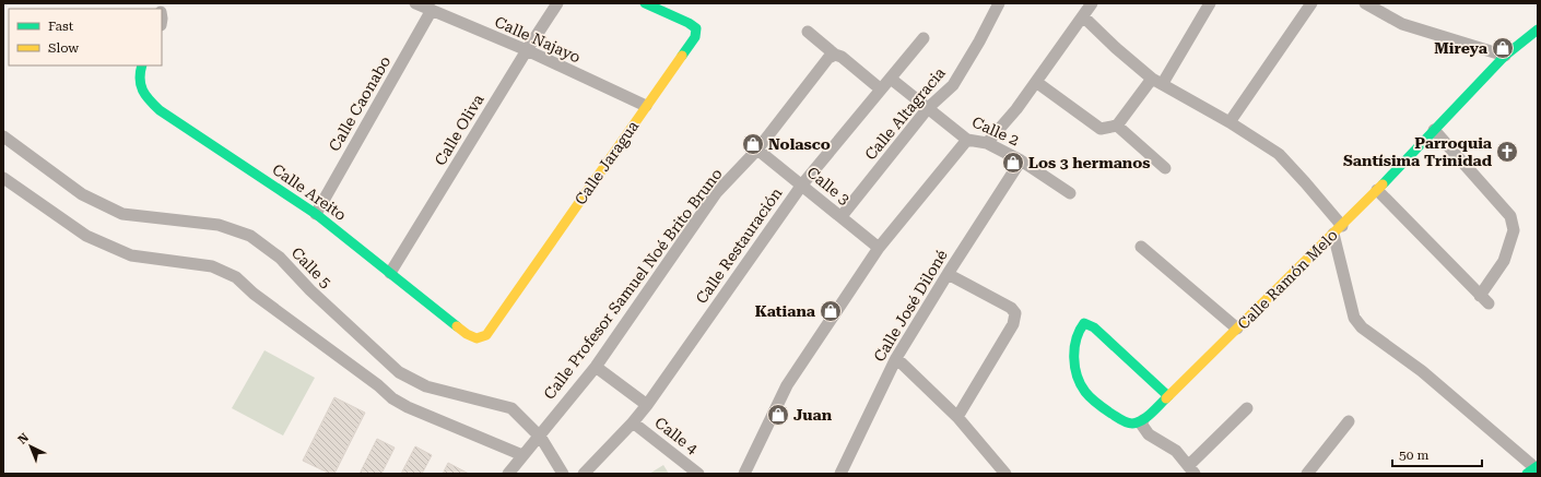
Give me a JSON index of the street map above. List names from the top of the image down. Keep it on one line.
{"streets":{"street":["Calle Najayo","Calle Caonabo","Calle Altagracia","Calle Oliva","Calle 2","Calle Jaragua","Calle 3","Calle Areito","Calle Restauración","Calle 5","Calle Ramón Melo","Calle Profesor Samuel Noé Brito Bruno","Calle José Diloné","Calle 4"]},"crossings":[["Calle Najayo","Calle Caonabo"],["Calle Najayo","Calle Oliva"],["Calle Najayo","Calle Jaragua"],["Calle Caonabo","Calle Areito"],["Calle Altagracia","Calle 2"],["Calle Altagracia","Calle 3"],["Calle Oliva","Calle Areito"],["Calle 2","Calle Restauración"],["Calle 2","Calle José Diloné"],["Calle Jaragua","Calle Areito"],["Calle 3","Calle Restauración"],["Calle 3","Calle Profesor Samuel Noé Brito Bruno"],["Calle Restauración","Calle 4"],["Calle 5","Calle Profesor Samuel Noé Brito Bruno"],["Calle Profesor Samuel Noé Brito Bruno","Calle 4"]],"places":{"shop":["Mireya","Nolasco","Los 3 hermanos","Katiana","Juan"],"church":["Parroquia Santísima Trinidad"]},"legend":["Fast","Slow"],"scale_bar":"50 m","north":"top left"}
